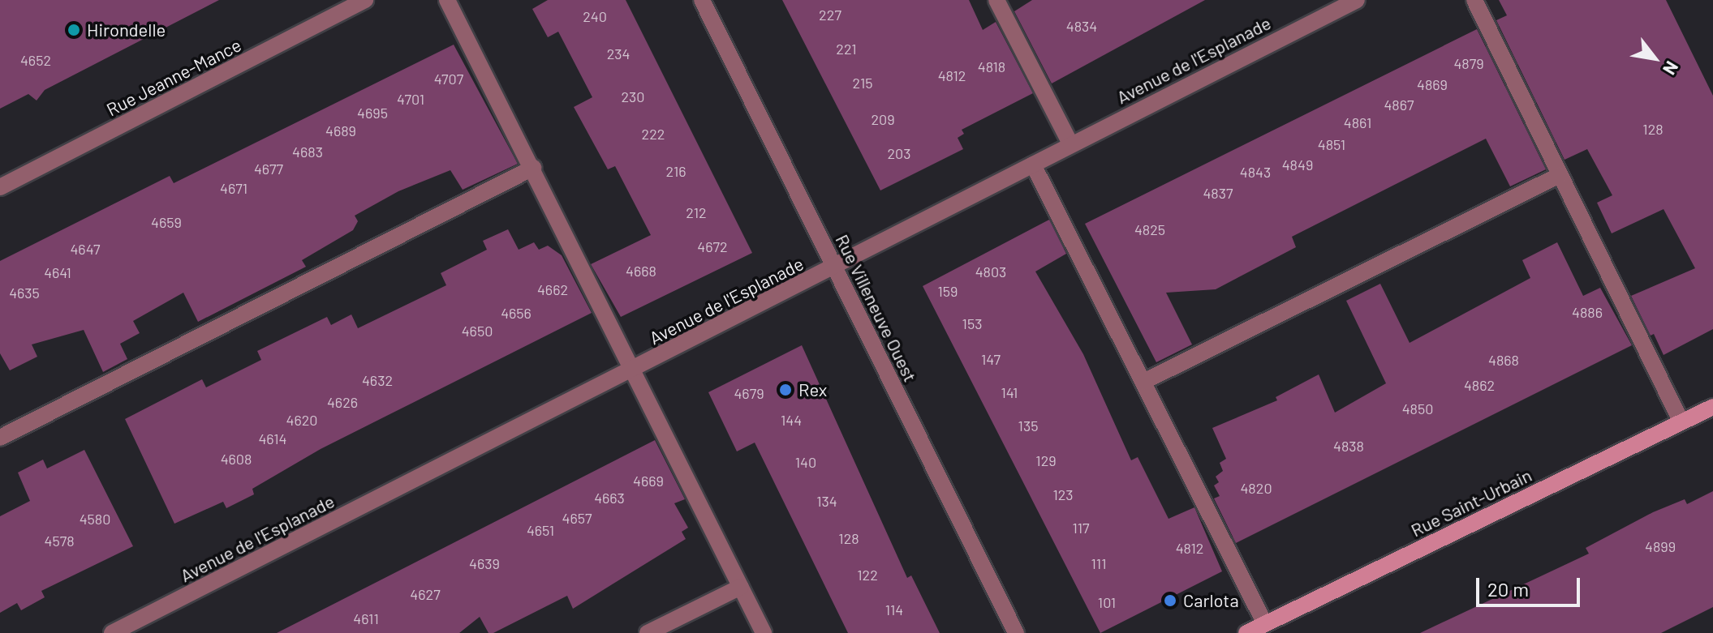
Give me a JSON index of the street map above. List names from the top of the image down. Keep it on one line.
{"streets":{"main road":["Rue Saint-Urbain"],"street":["Avenue de l'Esplanade","Rue Jeanne-Mance","Rue Villeneuve Ouest"]},"crossings":[["Avenue de l'Esplanade","Rue Villeneuve Ouest"]],"places":["Hirondelle","Rex","Carlota"],"house_numbers":["227","240","4834","221","234","4652","4879","4818","4812","4707","215","4869","230","4701","4867","4695","209","4861","128","4689","222","4851","4683","203","4849","4677","216","4843","4671","4837","212","4659","4825","4672","4647","4668","4803","4641","4662","159","4635","4886","4656","153","4650","147","4868","4632","4862","141","4679","4626","4850","4620","144","135","4614","4838","4608","129","140","4669","4820","123","4663","134","4657","4580","117","4651","128","4578","4899","4812","4639","111","122","4627","101","114","4611"],"scale_bar":"20 m","north":"bottom right"}
